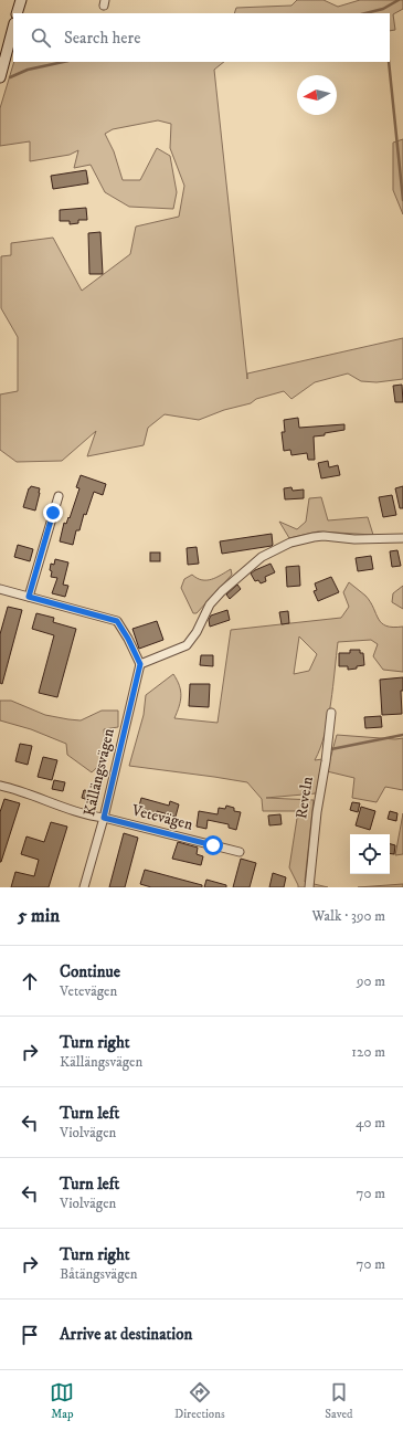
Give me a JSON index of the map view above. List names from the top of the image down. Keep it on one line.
{"streets":{"street":["Källängsvägen","Reveln","Vetevägen"]},"crossings":[["Källängsvägen","Vetevägen"]],"north":"left","page":{"search":"Search here","heading":["5 min","Walk · 390 m"],"list":[["Continue","Vetevägen","90 m"],["Turn right","Källängsvägen","120 m"],["Turn left","Violvägen","40 m"],["Turn left","Violvägen","70 m"],["Turn right","Båtängsvägen","70 m"],"Arrive at destination"],"nav":["Map","Directions","Saved"]}}
